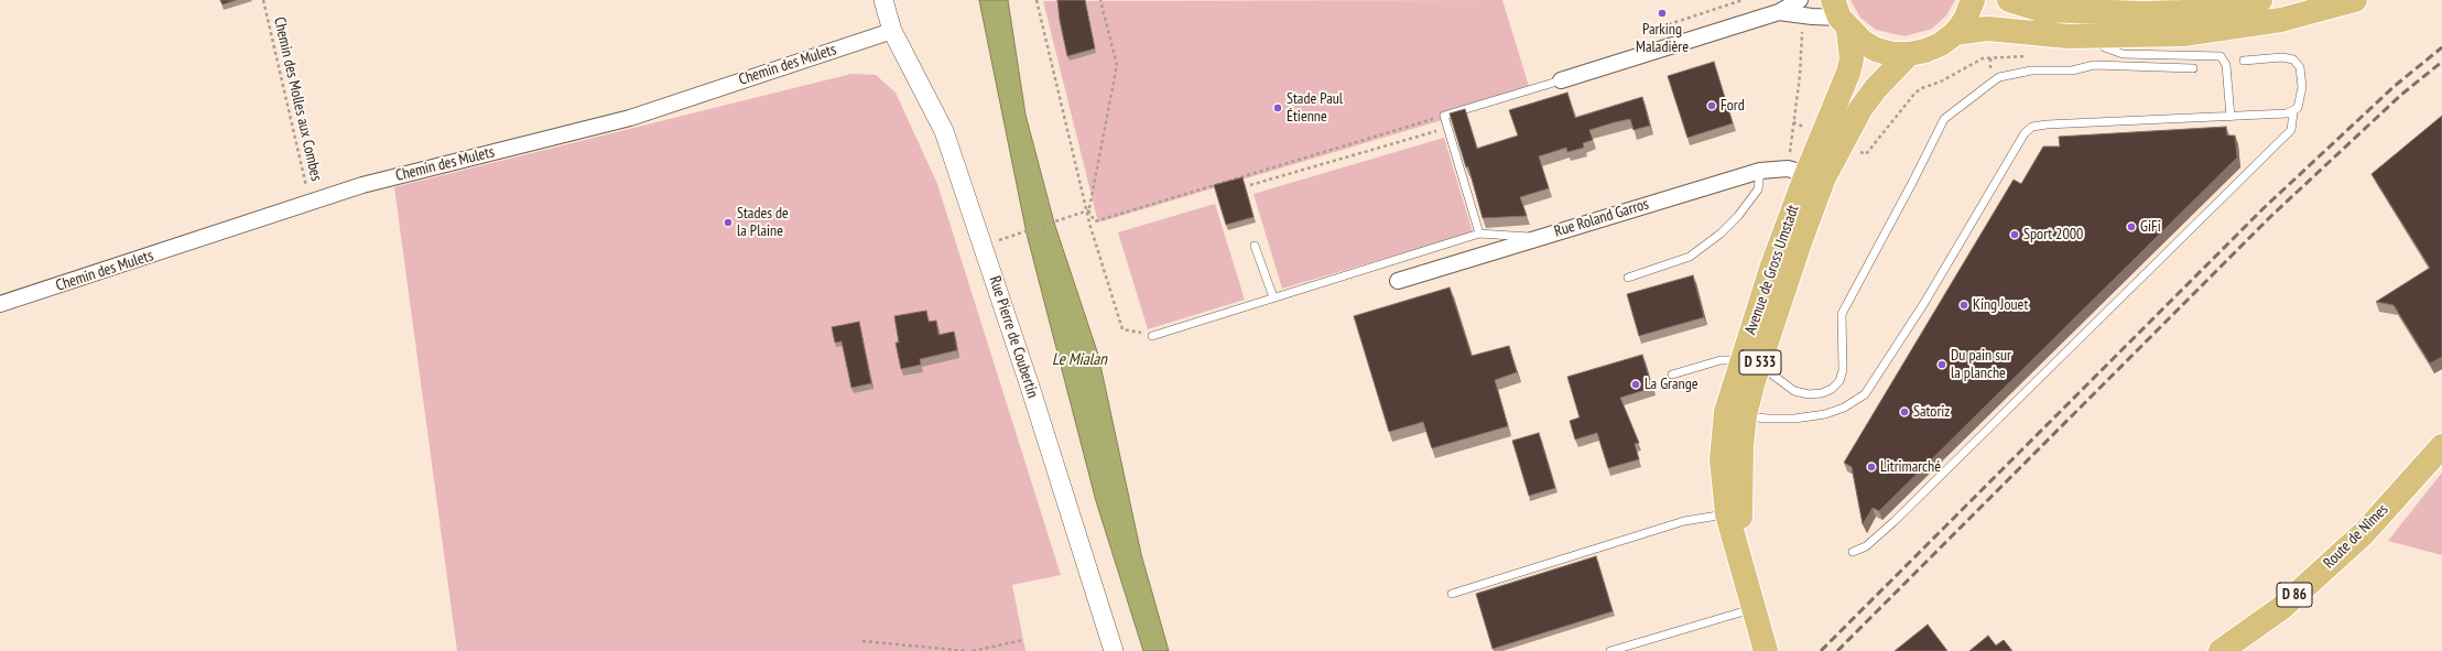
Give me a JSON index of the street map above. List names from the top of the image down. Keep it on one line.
{"streets":{"main road":["Avenue de Gross Umstadt","D 533","Route de Nîmes","D 86"],"street":["Chemin des Mulets","Rue Roland Garros","Rue Pierre de Coubertin"],"path":["Chemin des Molles aux Combes"]},"crossings":[["Chemin des Mulets","Chemin des Molles aux Combes"],["Chemin des Mulets","Rue Pierre de Coubertin"],["Rue Roland Garros","Avenue de Gross Umstadt"]],"water":["Le Mialan"],"places":["Parking Maladière","Ford","Stade Paul Étienne","Stades de la Plaine","GiFi","Sport 2000","King Jouet","Du pain sur la planche","La Grange","Satoriz","Litrimarché"]}
